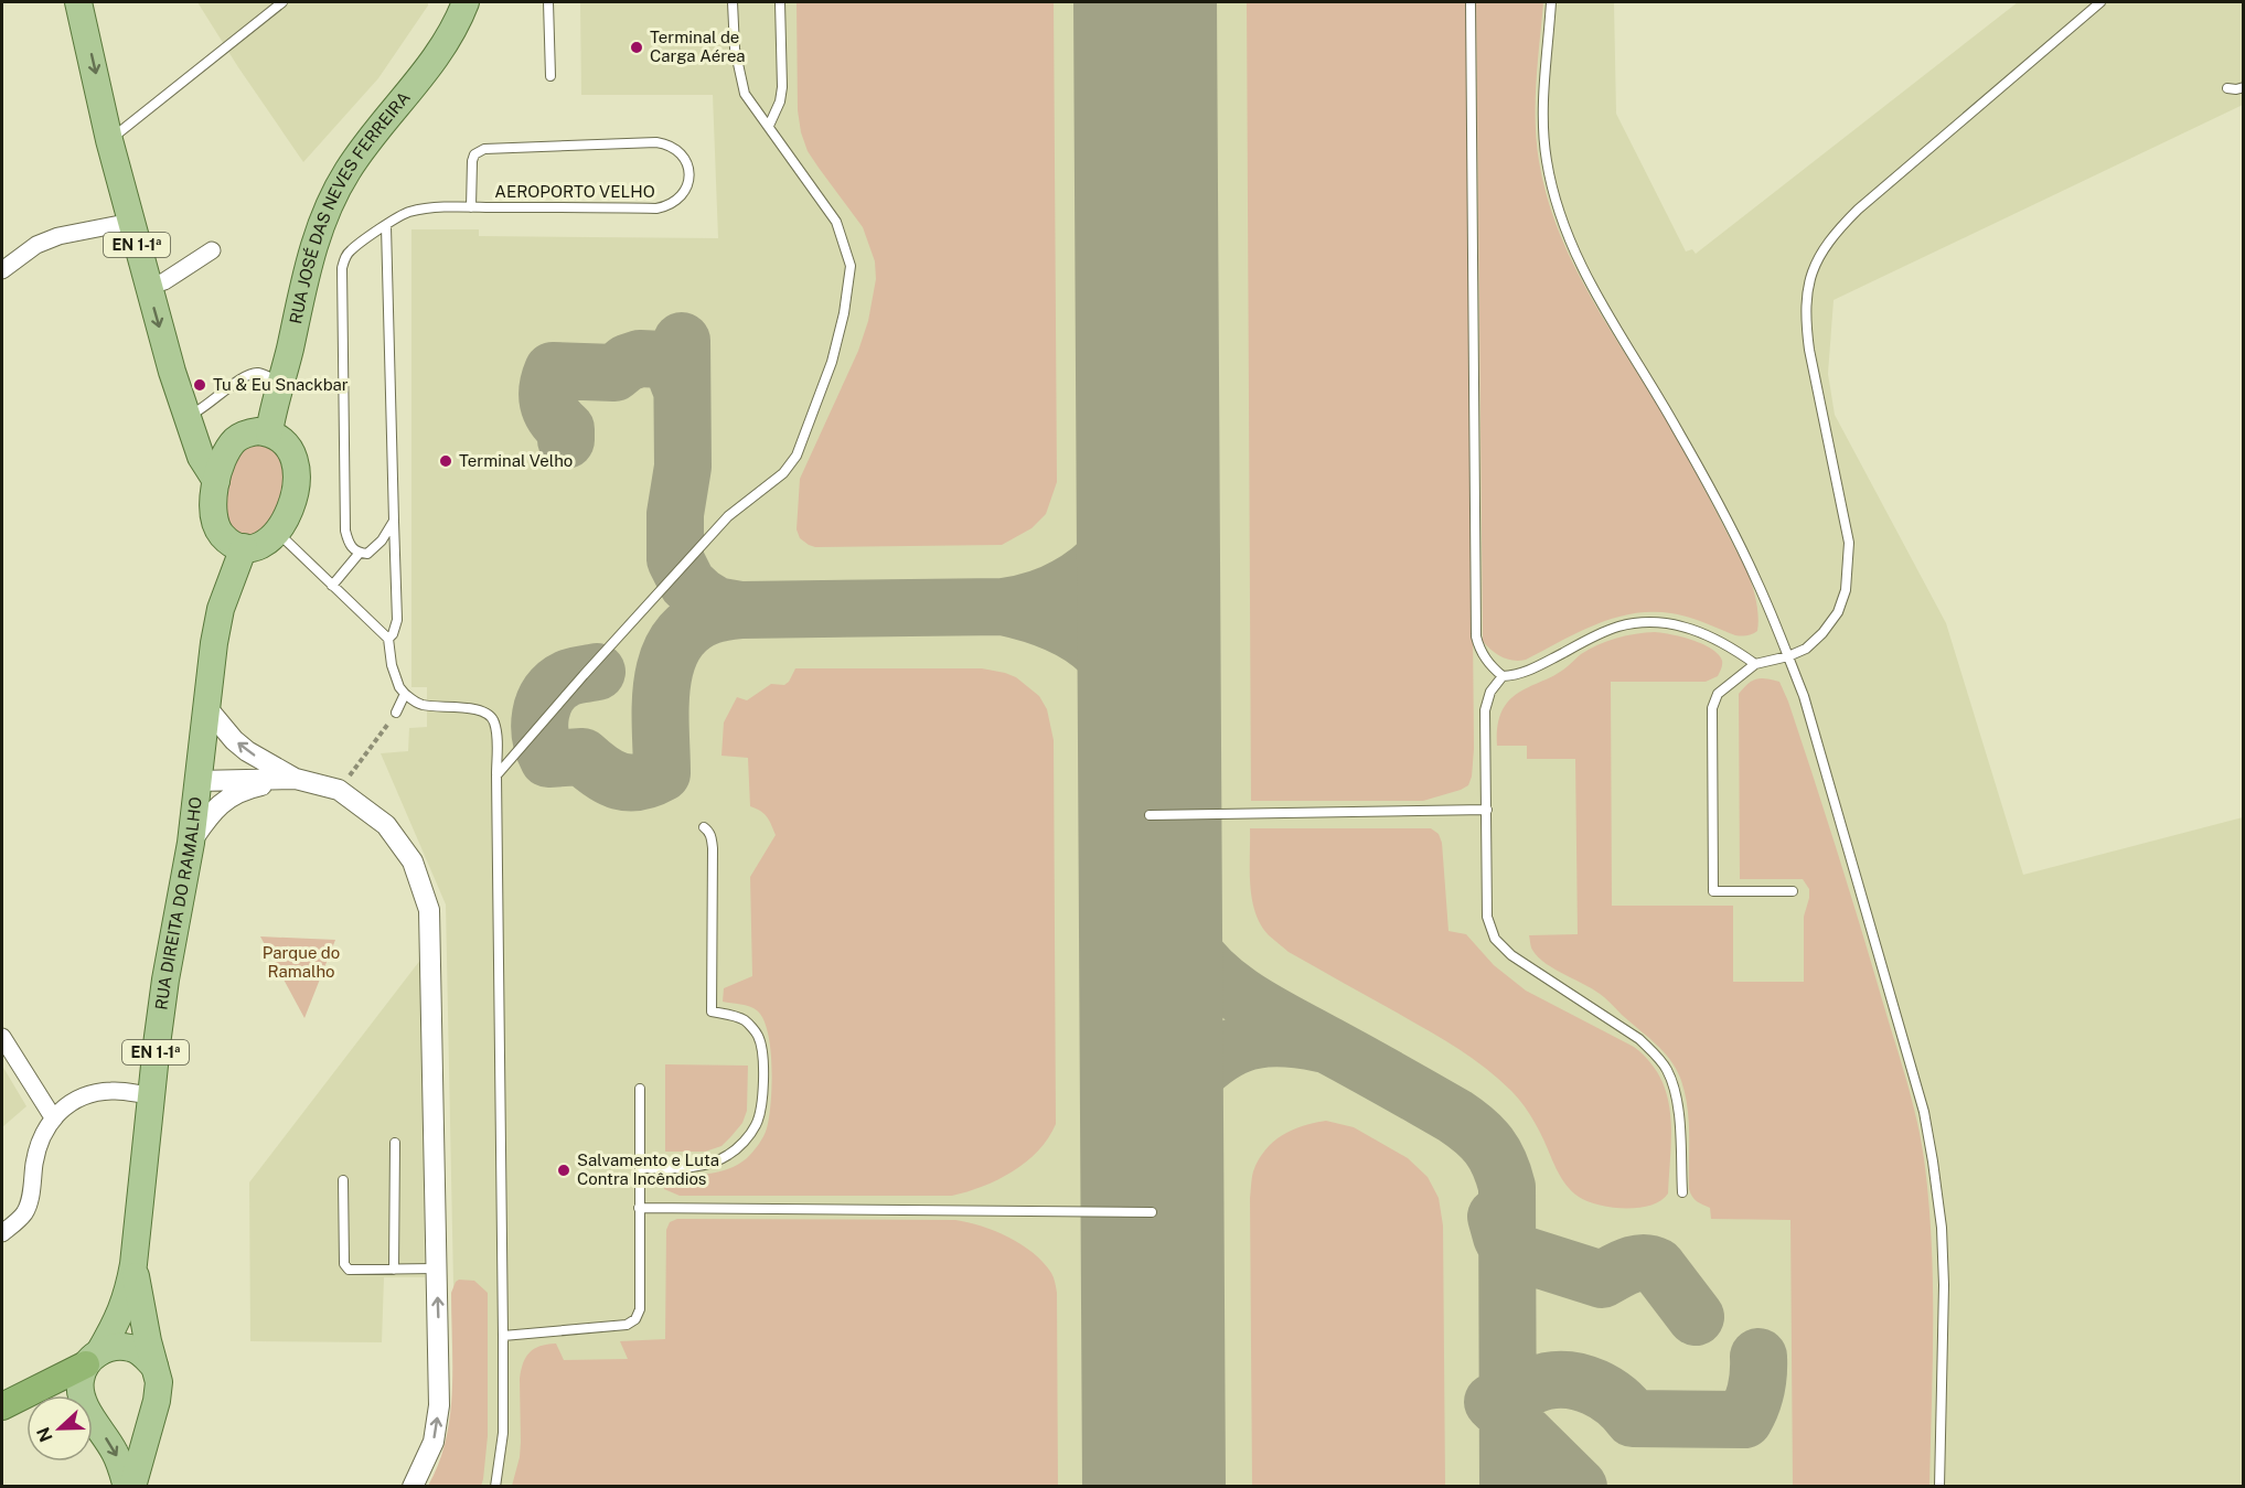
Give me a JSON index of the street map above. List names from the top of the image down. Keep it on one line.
{"streets":{"main road":["RUA JOSÉ DAS NEVES FERREIRA","EN 1-1ª","RUA DIREITA DO RAMALHO"],"lane":["AEROPORTO VELHO"]},"crossings":[["RUA JOSÉ DAS NEVES FERREIRA","EN 1-1ª"],["RUA JOSÉ DAS NEVES FERREIRA","RUA DIREITA DO RAMALHO"],["EN 1-1ª","RUA DIREITA DO RAMALHO"]],"parks":["Parque do Ramalho"],"places":["Terminal de Carga Aérea","Tu & Eu Snackbar","Terminal Velho","Salvamento e Luta Contra Incêndios"],"north":"left"}
